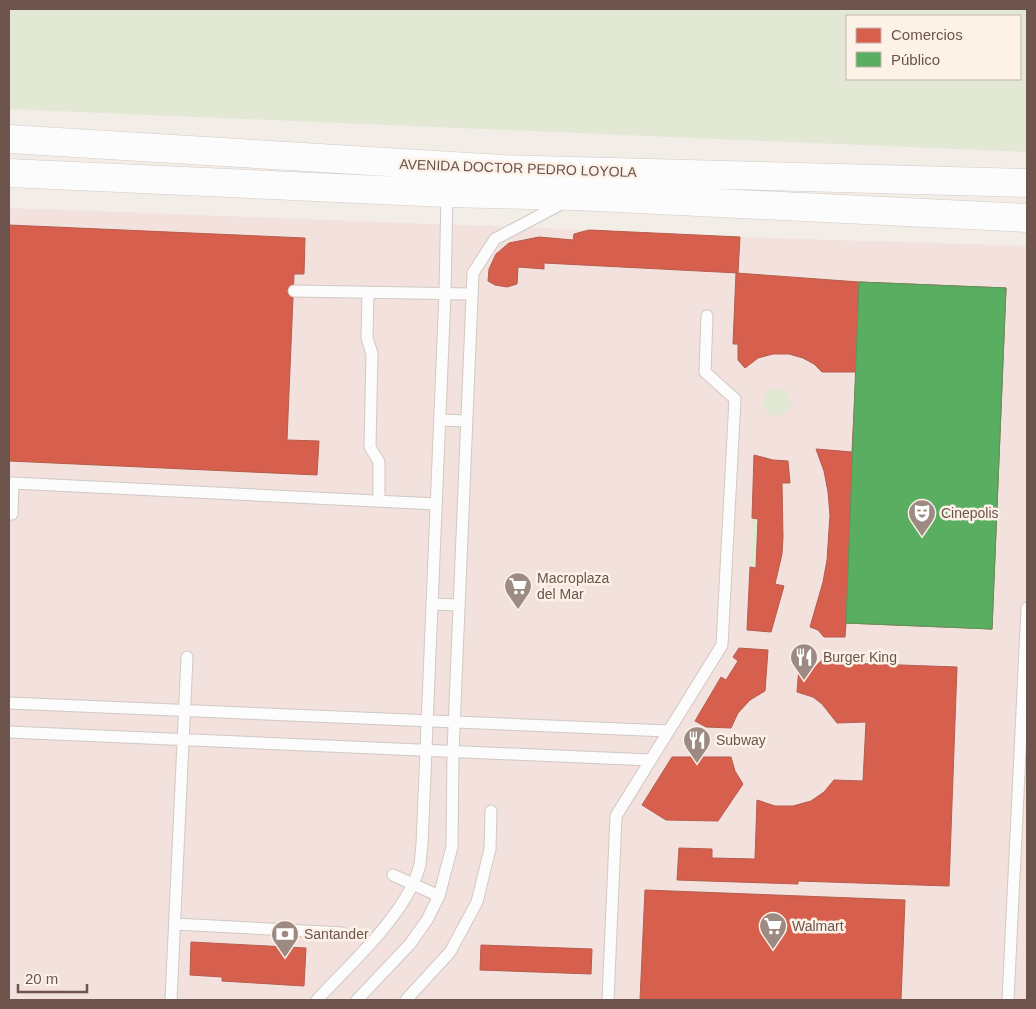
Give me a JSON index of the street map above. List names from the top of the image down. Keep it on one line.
{"streets":{"main road":["AVENIDA DOCTOR PEDRO LOYOLA"]},"places":{"theatre":["Cinepolis"],"supermarket":["Macroplaza del Mar","Walmart"],"restaurant":["Burger King","Subway"],"bank":["Santander"]},"legend":["Comercios","Público"],"scale_bar":"20 m"}
